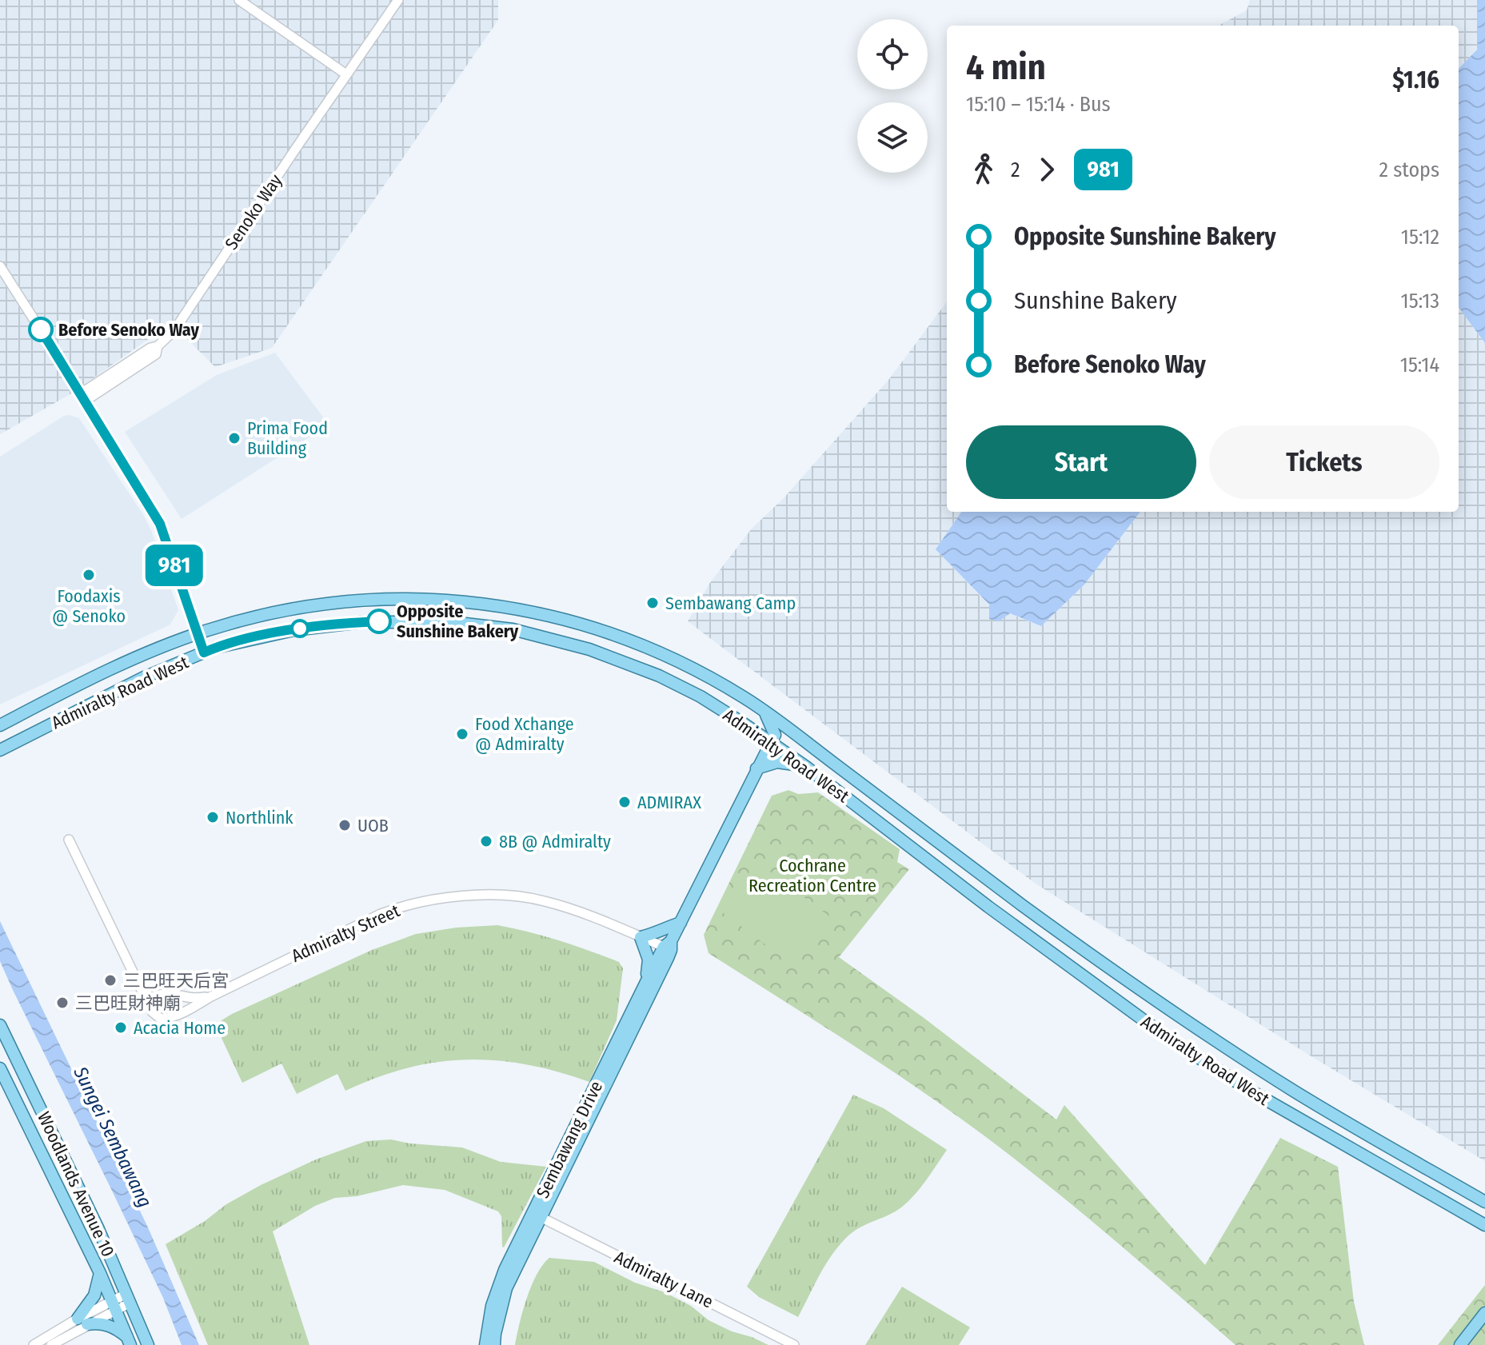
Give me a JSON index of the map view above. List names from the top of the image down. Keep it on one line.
{"streets":{"main road":["Admiralty Road West","Sembawang Drive","Woodlands Avenue 10"],"street":["Senoko Way","Admiralty Street","Admiralty Lane"]},"crossings":[["Admiralty Road West","Sembawang Drive"],["Admiralty Street","Sembawang Drive"],["Sembawang Drive","Admiralty Lane"]],"water":["Sungei Sembawang"],"parks":["Cochrane Recreation Centre"],"places":["Before Senoko Way","Prima Food Building","Foodaxis @ Senoko","Sembawang Camp","Opposite Sunshine Bakery","Food Xchange @ Admiralty","ADMIRAX","Northlink","UOB","8B @ Admiralty","三巴旺天后宮","三巴旺財神廟","Acacia Home"],"lines":["bus line 981"],"page":{"on_map":"981","heading":["4 min","15:10 – 15:14 · Bus","$1.16"],"legs":["2","981","2 stops"],"list":[{"name":"Opposite Sunshine Bakery","value":"15:12"},{"name":"Sunshine Bakery","value":"15:13"},{"name":"Before Senoko Way","value":"15:14"}],"buttons":["Start","Tickets"]}}
